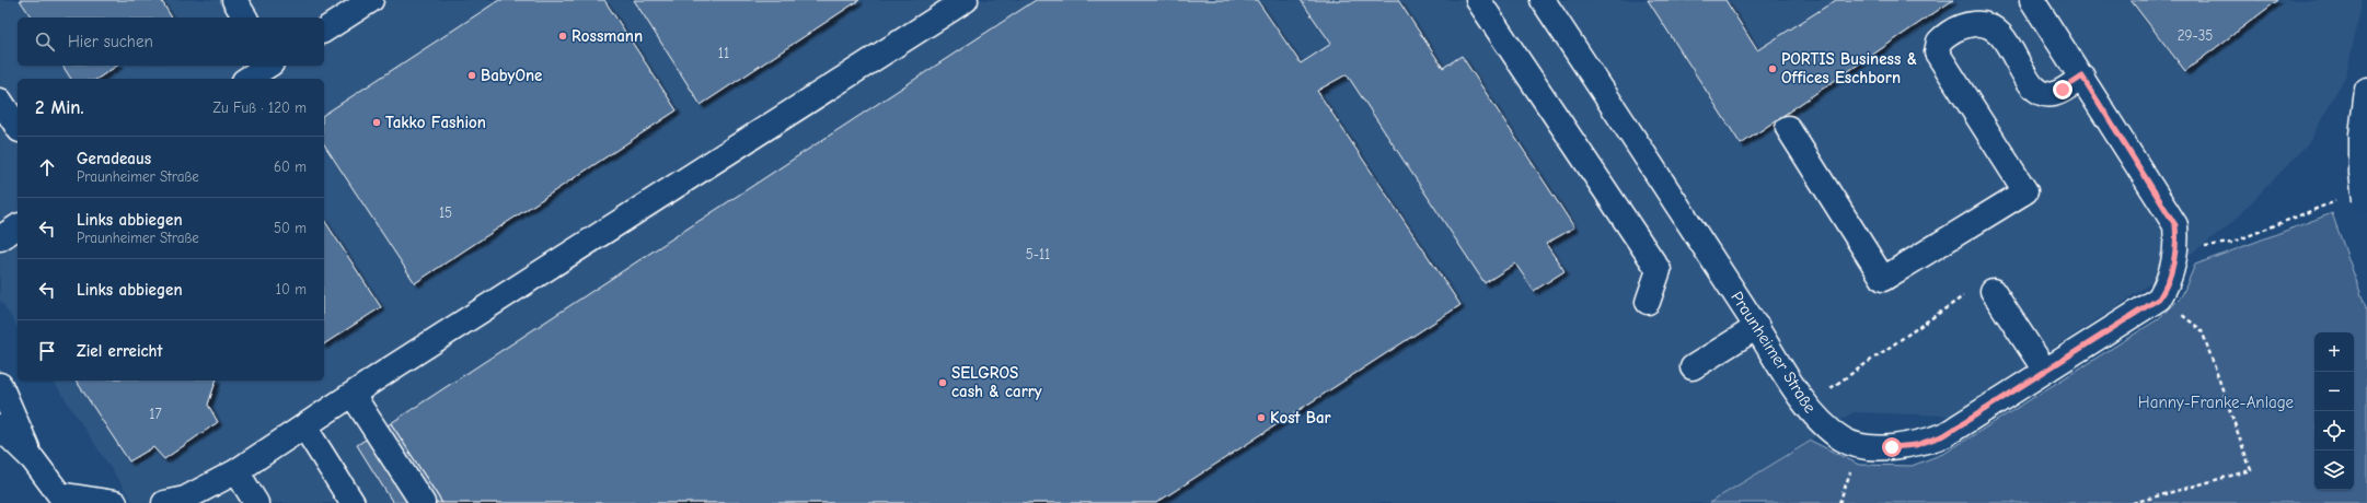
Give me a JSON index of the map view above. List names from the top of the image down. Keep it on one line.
{"streets":{"main road":["Praunheimer Straße"]},"parks":["Hanny-Franke-Anlage"],"places":["Rossmann","PORTIS Business & Offices Eschborn","BabyOne","Takko Fashion","SELGROS cash & carry","Kost Bar"],"house_numbers":["29-35","11","15","5-11","17"],"page":{"search":"Hier suchen","heading":["2 Min.","Zu Fuß · 120 m"],"list":[["Geradeaus","Praunheimer Straße","60 m"],["Links abbiegen","Praunheimer Straße","50 m"],["Links abbiegen","10 m"],"Ziel erreicht"],"map_buttons":["+","−"]}}
